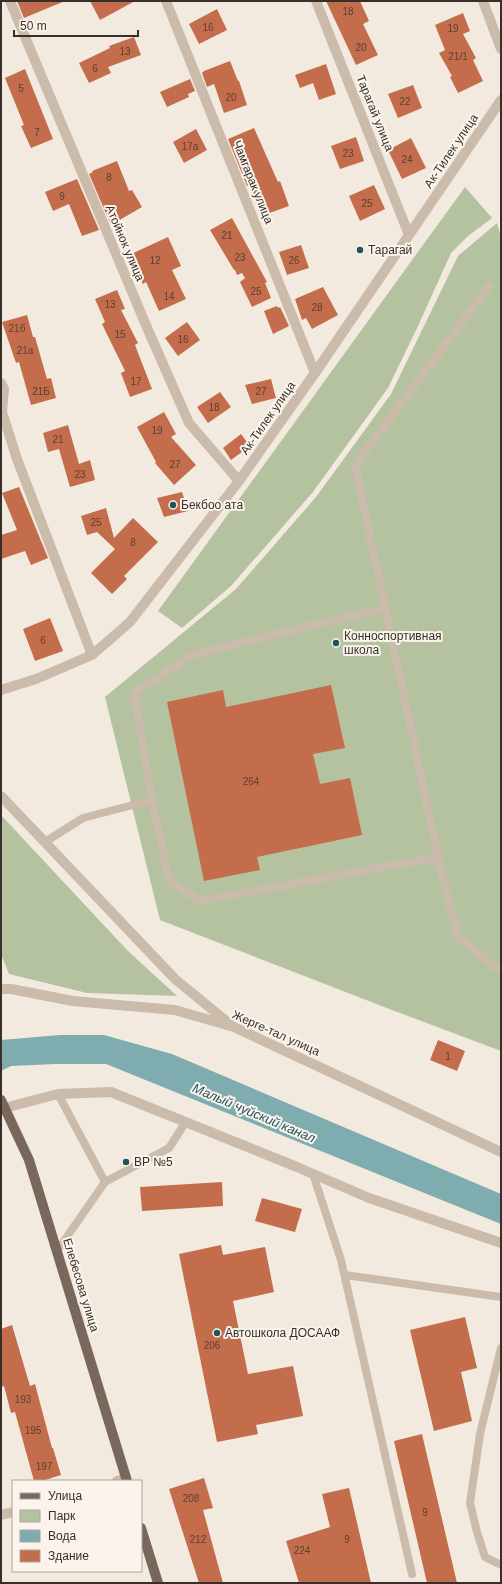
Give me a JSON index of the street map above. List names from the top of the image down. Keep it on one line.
{"streets":{"main road":["Елебесова улица"],"street":["Тарагай улица","Ак-Тилек улица","Чамгарак улица","Атойнок улица","Жерге-тал улица"]},"crossings":[["Тарагай улица","Ак-Тилек улица"],["Ак-Тилек улица","Чамгарак улица"],["Ак-Тилек улица","Атойнок улица"]],"water":["Малый чуйский канал"],"places":["Тарагай","Бекбоо ата","Конноспортивная школа","BP №5","Автошкола ДОСААФ"],"house_numbers":["18","16","19","20","13","21/1","6","5","20","22","7","17а","23","24","8","9","25","21","23","12","26","25","14","13","28","21б","15","16","21а","17","21Б","27","18","19","21","27","23","25","8","6","264","1","206","193","195","197","208","9","212","9","224"],"legend":["Улица","Парк","Вода","Здание"],"scale_bar":"50 m"}
